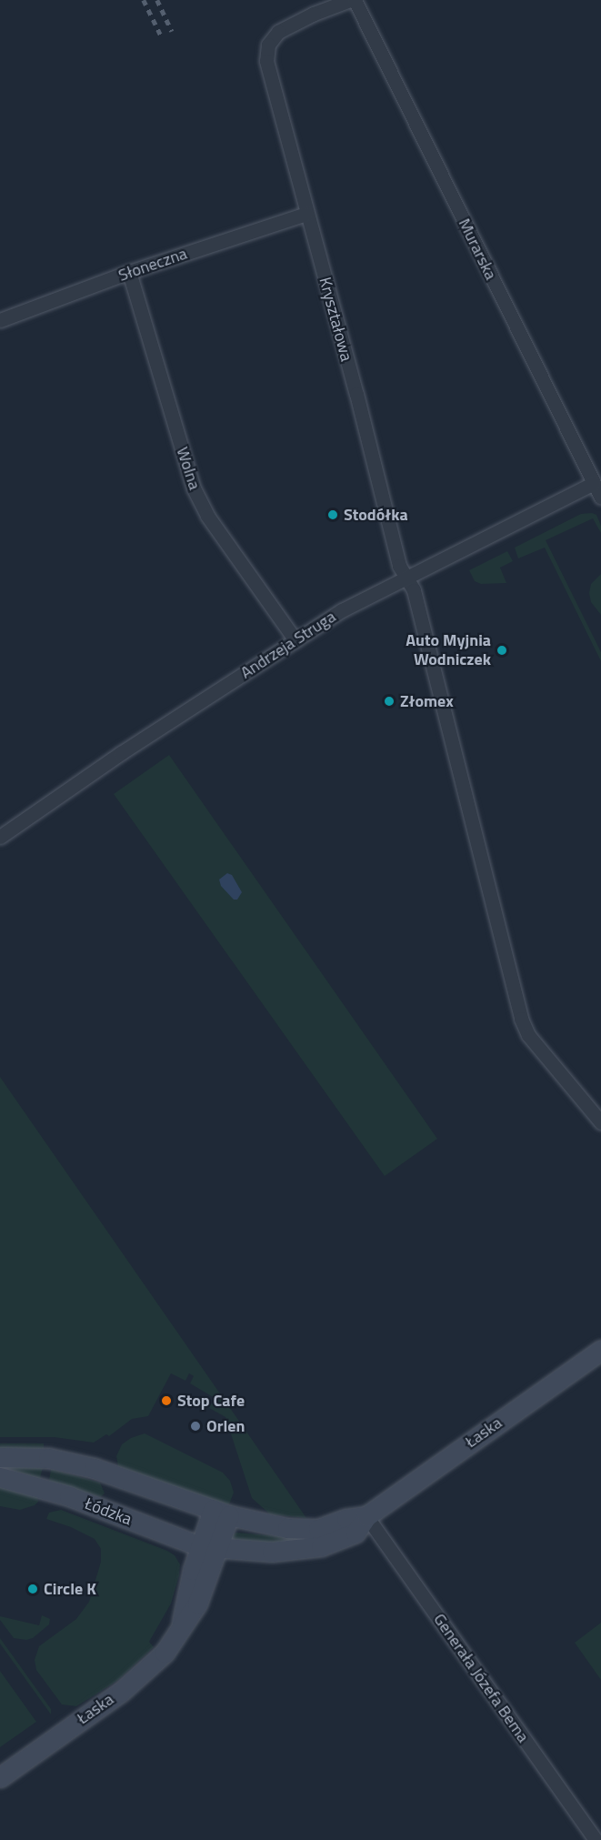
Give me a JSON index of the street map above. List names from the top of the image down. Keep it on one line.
{"streets":{"main road":["Łaska","Łódzka"],"street":["Murarska","Słoneczna","Kryształowa","Wolna","Andrzeja Struga","Generała Józefa Bema"]},"crossings":[["Murarska","Andrzeja Struga"],["Słoneczna","Kryształowa"],["Słoneczna","Wolna"],["Kryształowa","Andrzeja Struga"],["Wolna","Andrzeja Struga"],["Łaska","Łódzka"],["Łaska","Generała Józefa Bema"]],"places":["Stodółka","Auto Myjnia Wodniczek","Złomex","Stop Cafe","Orlen","Circle K"]}
